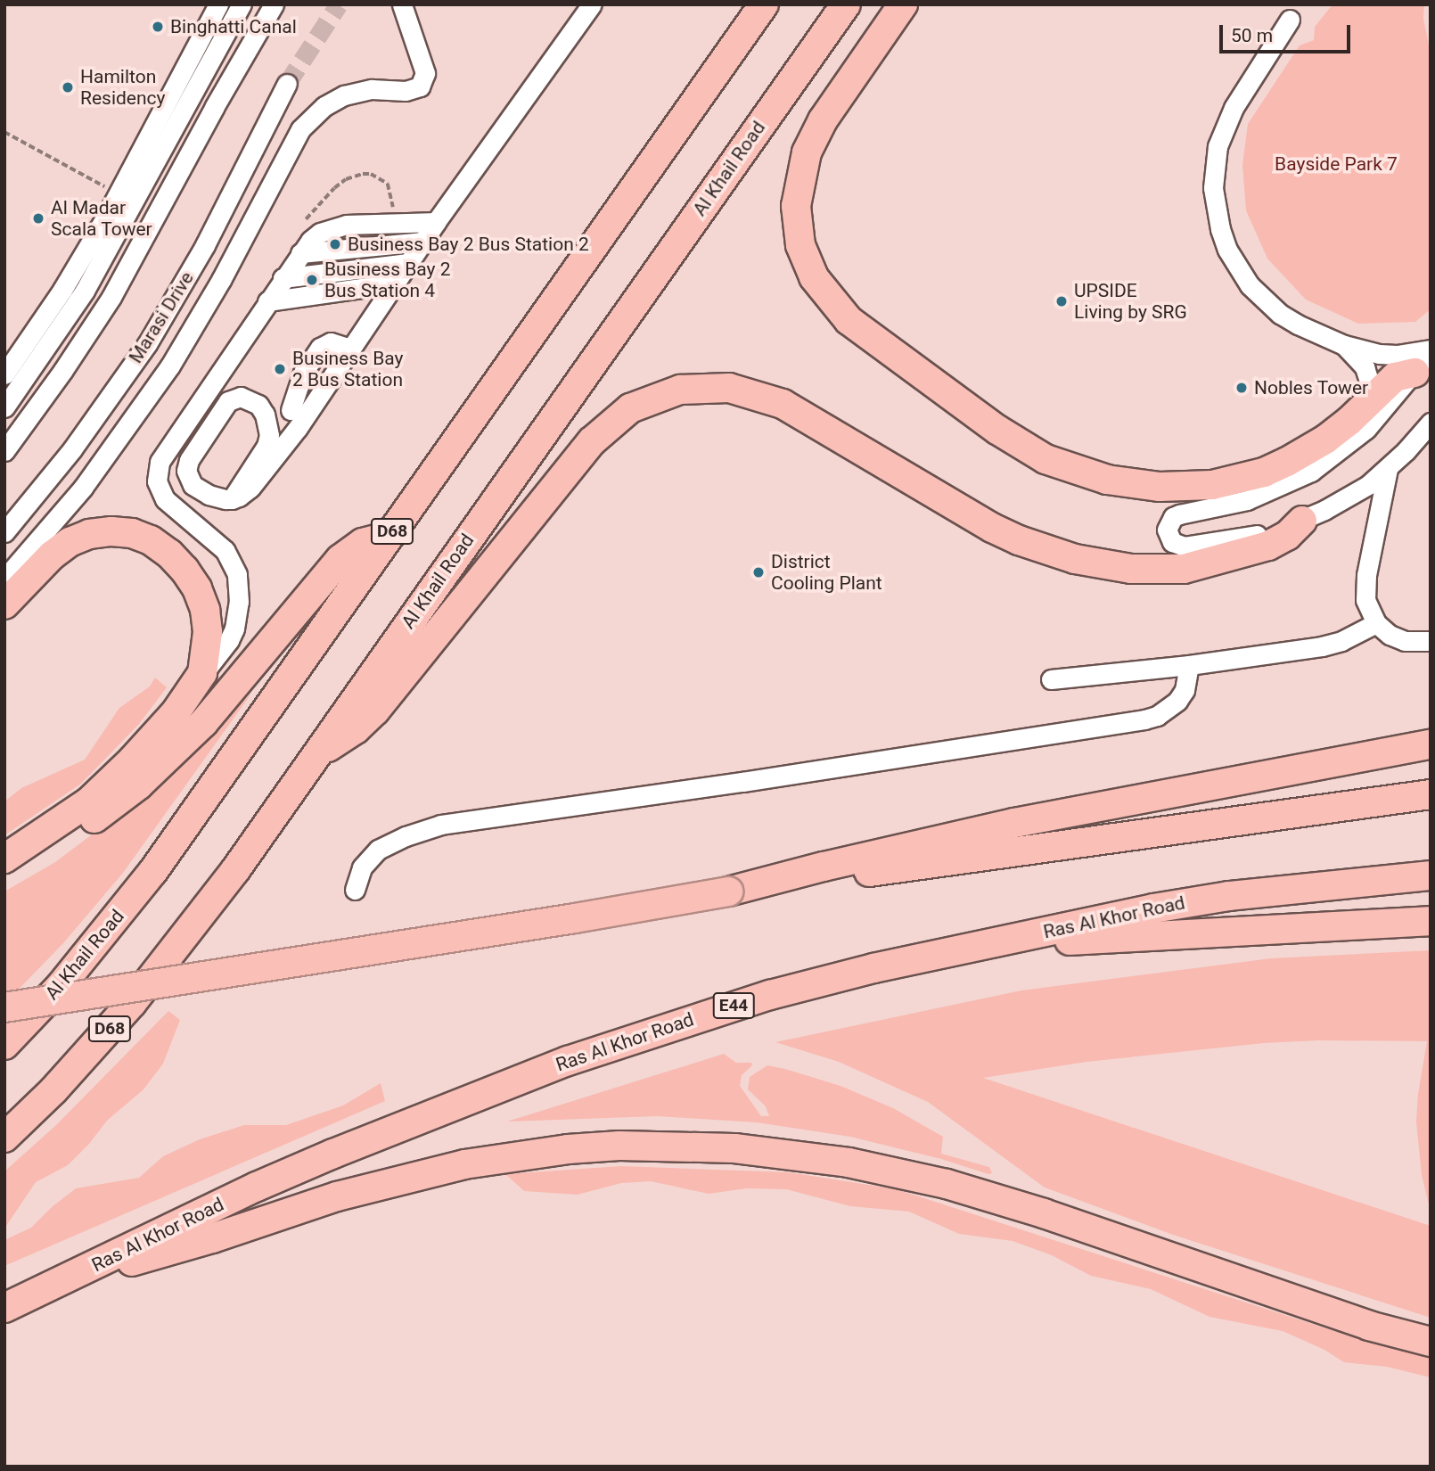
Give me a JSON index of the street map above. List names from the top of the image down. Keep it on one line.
{"streets":{"highway":["Al Khail Road","D68","Ras Al Khor Road","E44"],"street":["Marasi Drive"]},"parks":["Bayside Park 7"],"places":["Binghatti Canal","Hamilton Residency","Al Madar Scala Tower","Business Bay 2 Bus Station 2","Business Bay 2 Bus Station 4","UPSIDE Living by SRG","Business Bay 2 Bus Station","Nobles Tower","District Cooling Plant"],"scale_bar":"50 m"}
